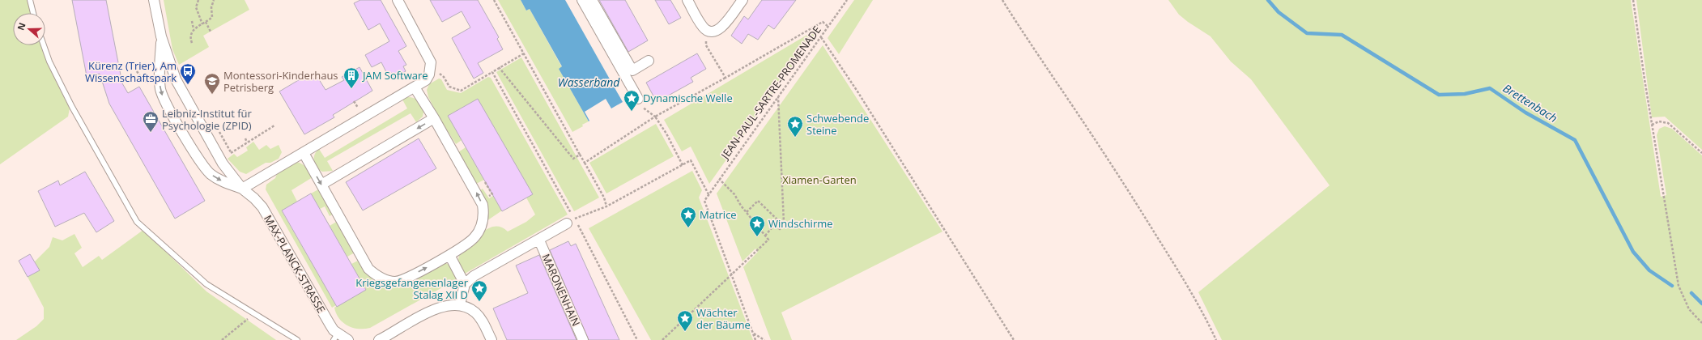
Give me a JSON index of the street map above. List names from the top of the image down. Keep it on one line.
{"streets":{"street":["MAX-PLANCK-STRASSE","MARONENHAIN"],"path":["JEAN-PAUL-SARTRE-PROMENADE"]},"water":["Wasserband","Brettenbach"],"parks":["Xiamen-Garten"],"places":{"bus stop":["Kürenz (Trier), Am Wissenschaftspark"],"building":["JAM Software"],"school or university":["Montessori-Kinderhaus Petrisberg"],"place":["Dynamische Welle","Schwebende Steine","Matrice","Windschirme","Kriegsgefangenenlager Stalag XII D","Wächter der Bäume"],"office":["Leibniz-Institut für Psychologie (ZPID)"]},"north":"left"}
